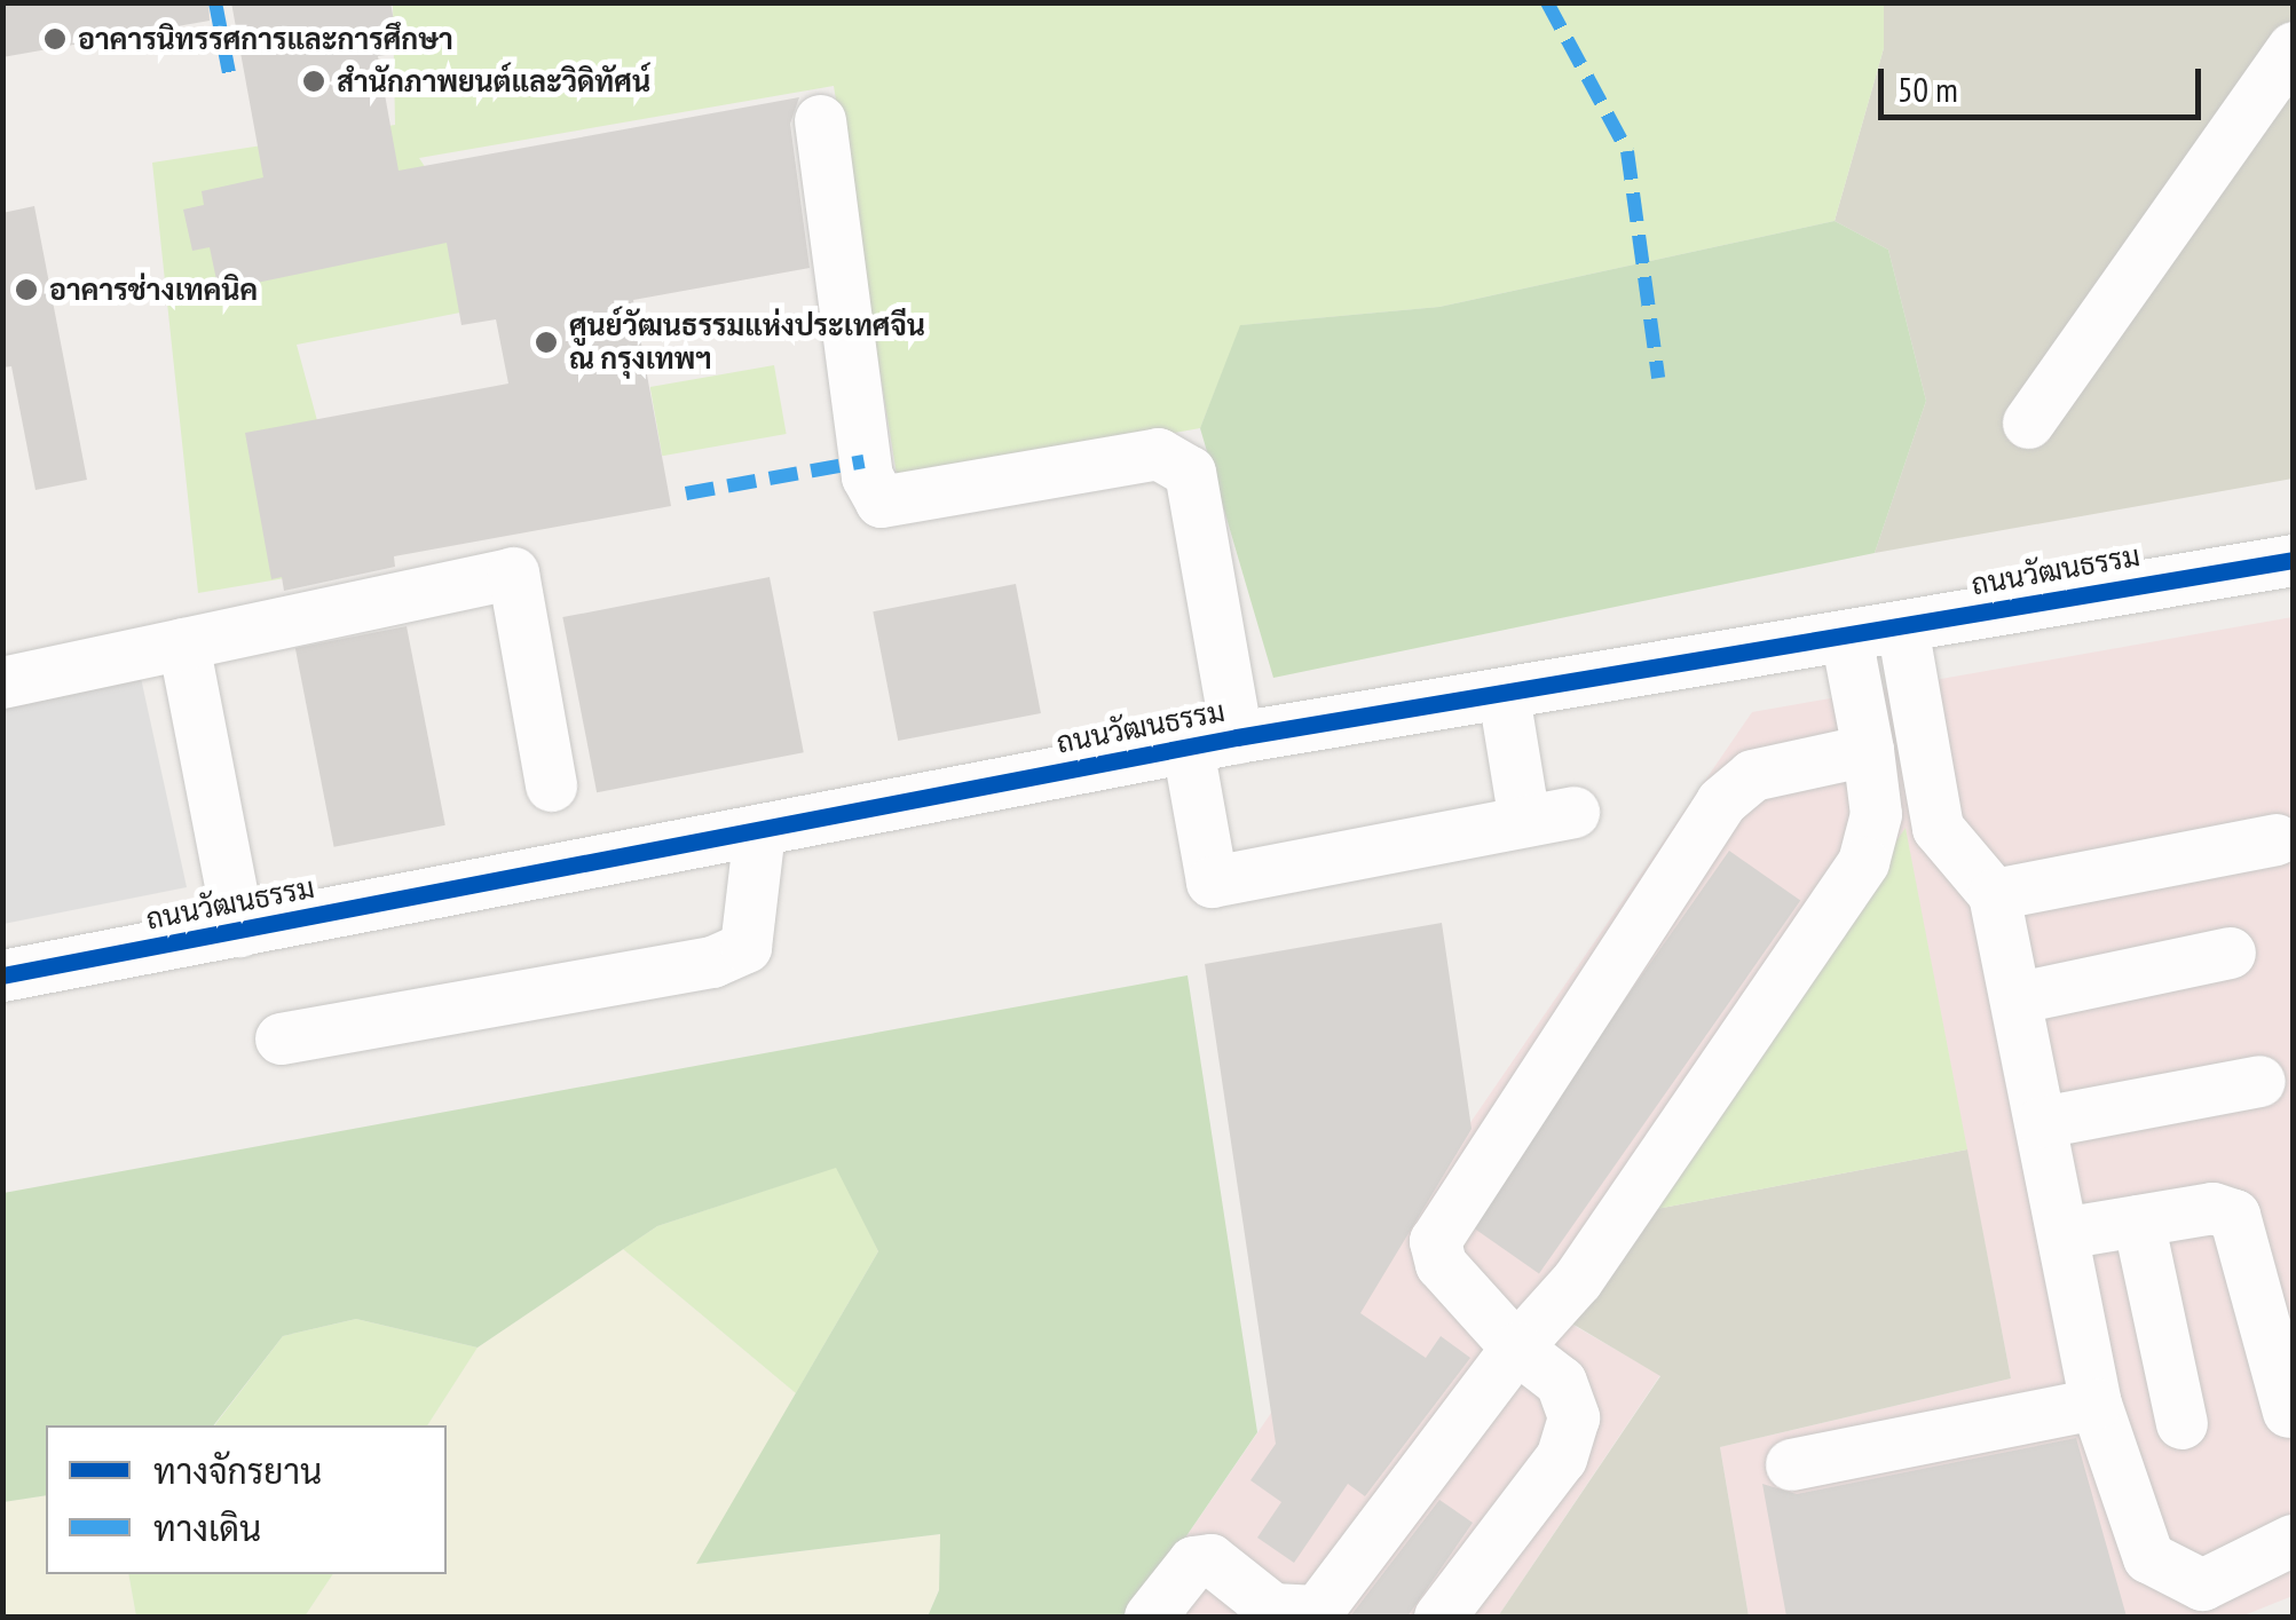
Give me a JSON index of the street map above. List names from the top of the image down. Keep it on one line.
{"streets":{"street":["ถนนวัฒนธรรม"]},"places":["อาคารนิทรรศการและการศึกษา","สำนักภาพยนต์และวิดิทัศน์","อาคารช่างเทคนิค","ศูนย์วัฒนธรรมแห่งประเทศจีน ณ กรุงเทพฯ"],"legend":["ทางจักรยาน","ทางเดิน"],"scale_bar":"50 m"}
